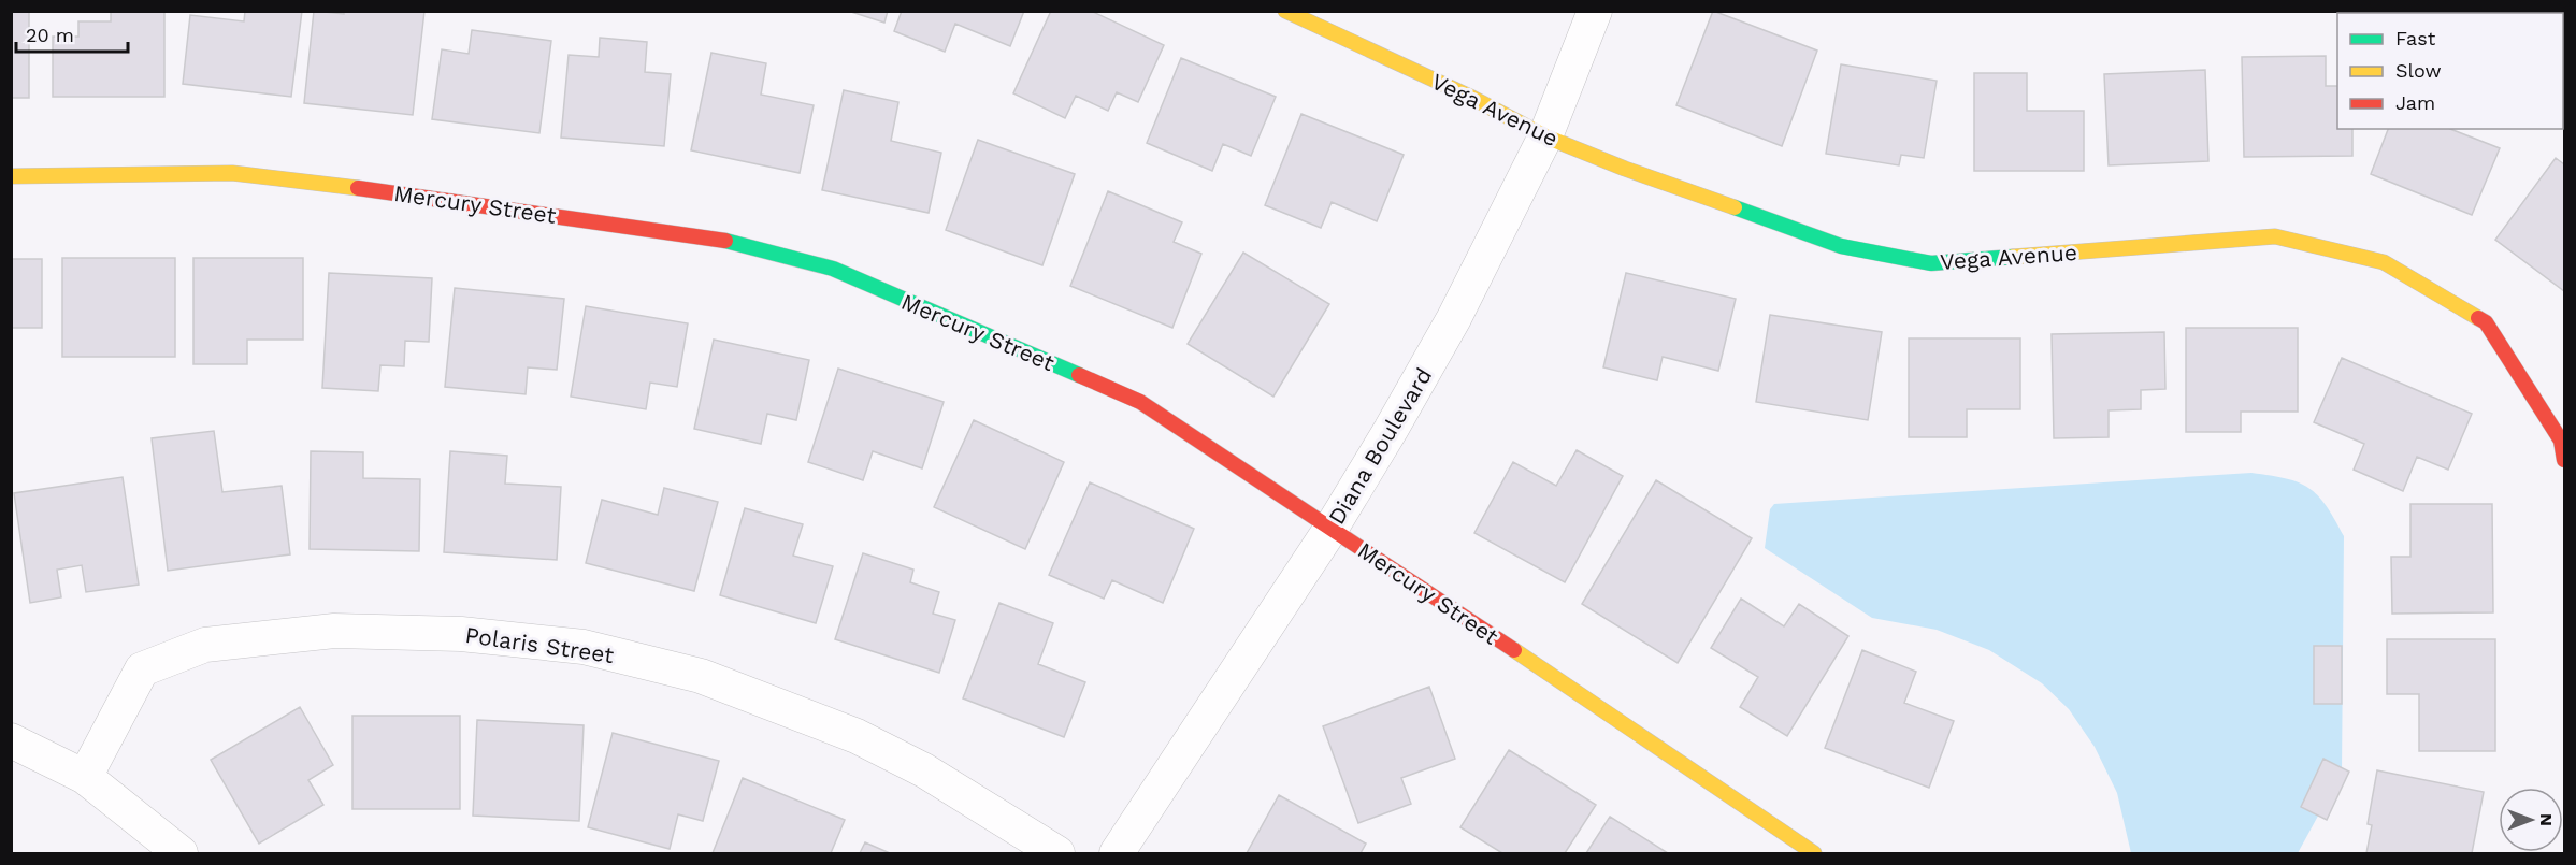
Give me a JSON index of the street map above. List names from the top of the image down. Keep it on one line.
{"streets":{"street":["Vega Avenue","Mercury Street","Diana Boulevard","Polaris Street"]},"crossings":[["Vega Avenue","Diana Boulevard"],["Mercury Street","Diana Boulevard"]],"legend":["Fast","Slow","Jam"],"scale_bar":"20 m","north":"right"}
